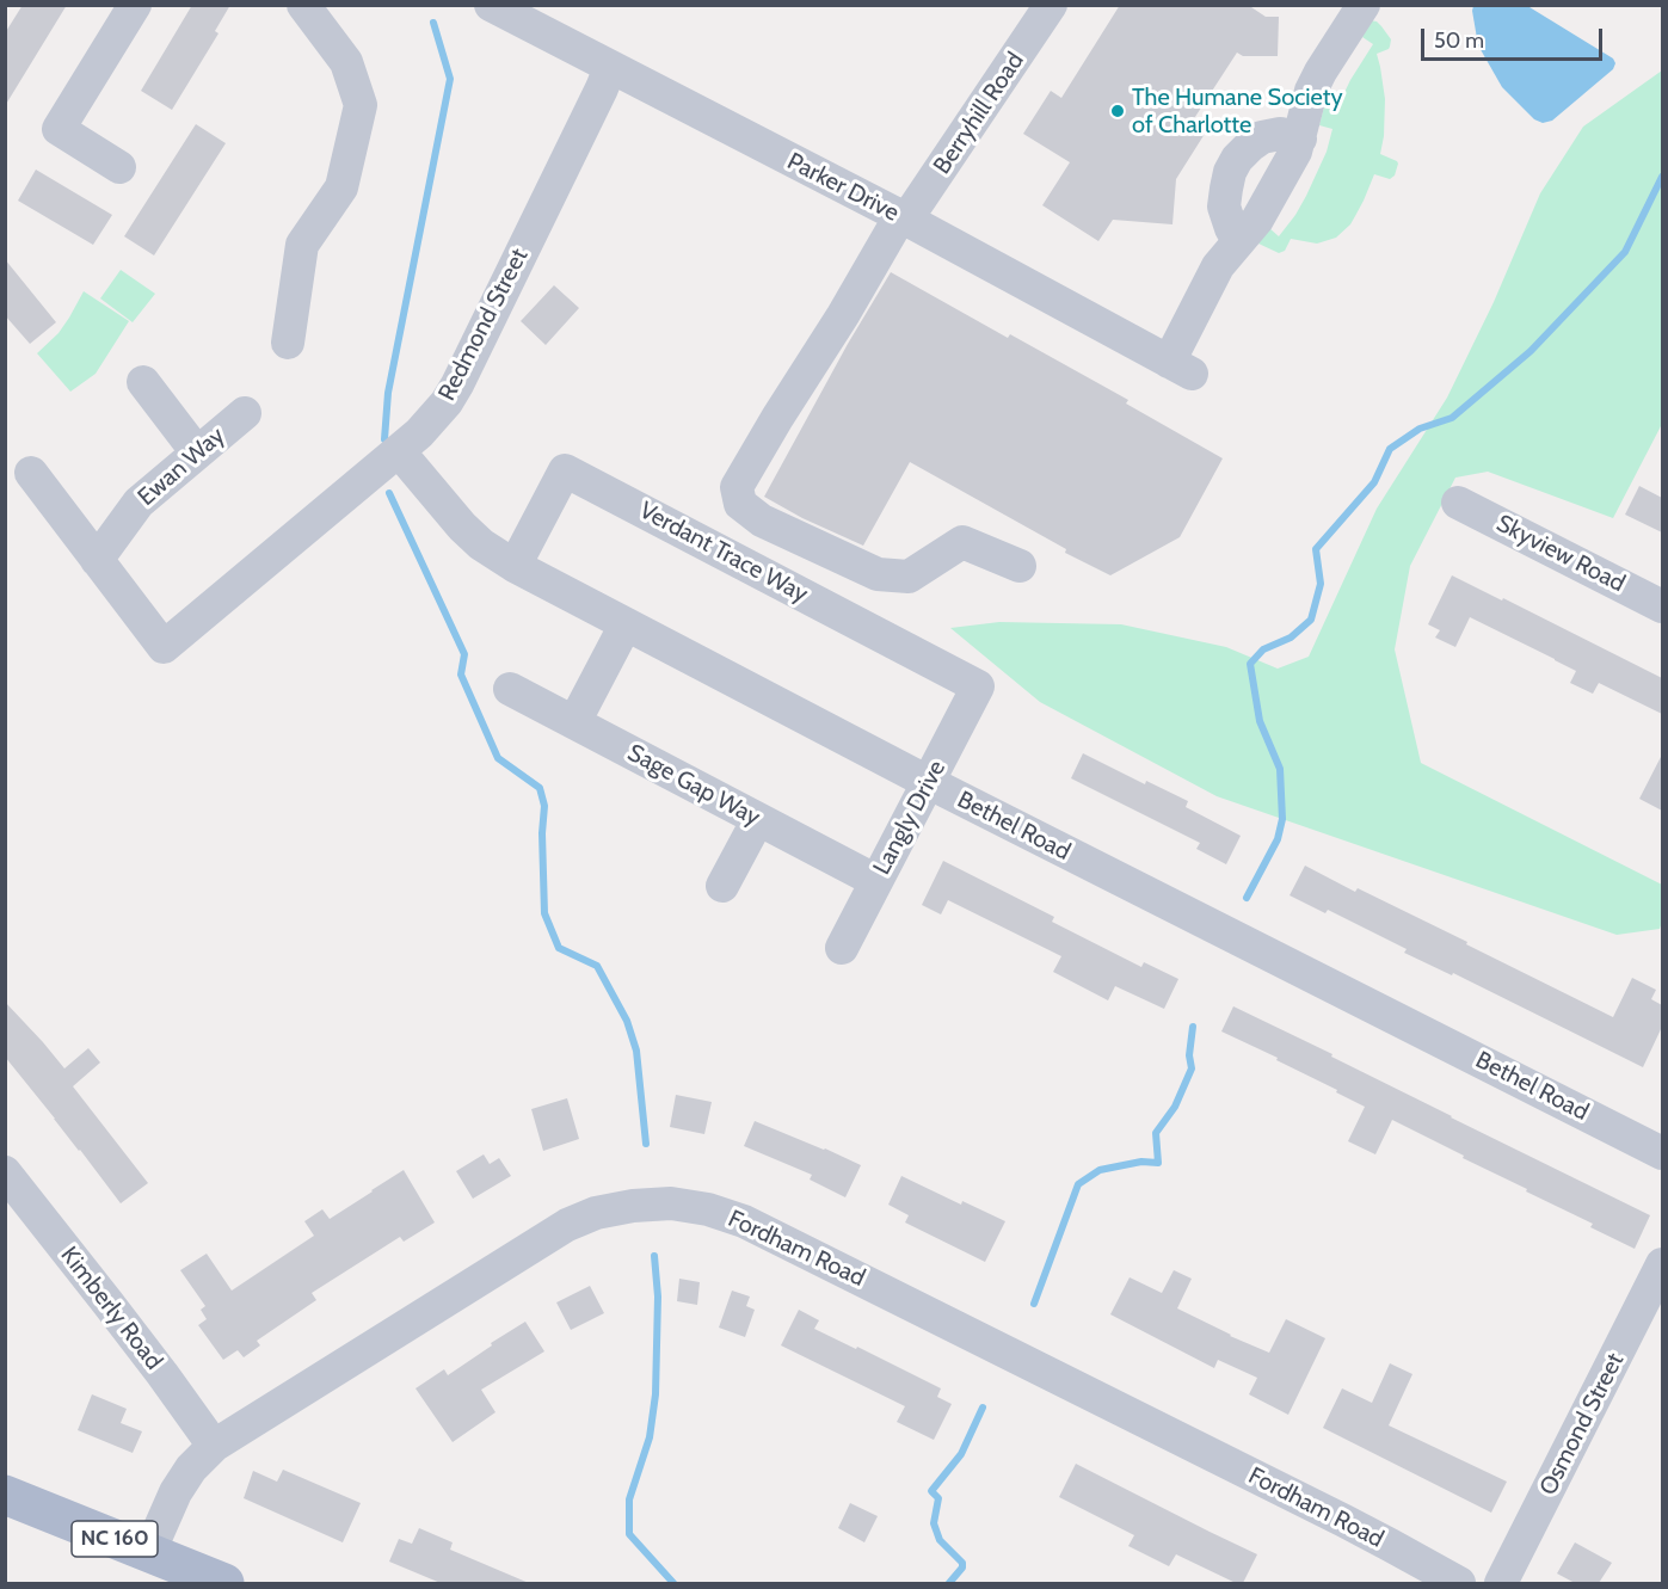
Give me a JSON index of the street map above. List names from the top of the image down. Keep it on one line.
{"streets":{"main road":["NC 160"],"street":["Berryhill Road","Parker Drive","Redmond Street","Ewan Way","Verdant Trace Way","Skyview Road","Sage Gap Way","Langly Drive","Bethel Road","Fordham Road","Kimberly Road","Osmond Street"]},"crossings":[["Berryhill Road","Parker Drive"],["Parker Drive","Redmond Street"],["Redmond Street","Ewan Way"],["Redmond Street","Bethel Road"],["Verdant Trace Way","Langly Drive"],["Verdant Trace Way","Bethel Road"],["Sage Gap Way","Langly Drive"],["Langly Drive","Bethel Road"],["Fordham Road","Kimberly Road"],["Fordham Road","NC 160"]],"places":["The Humane Society of Charlotte"],"scale_bar":"50 m"}
